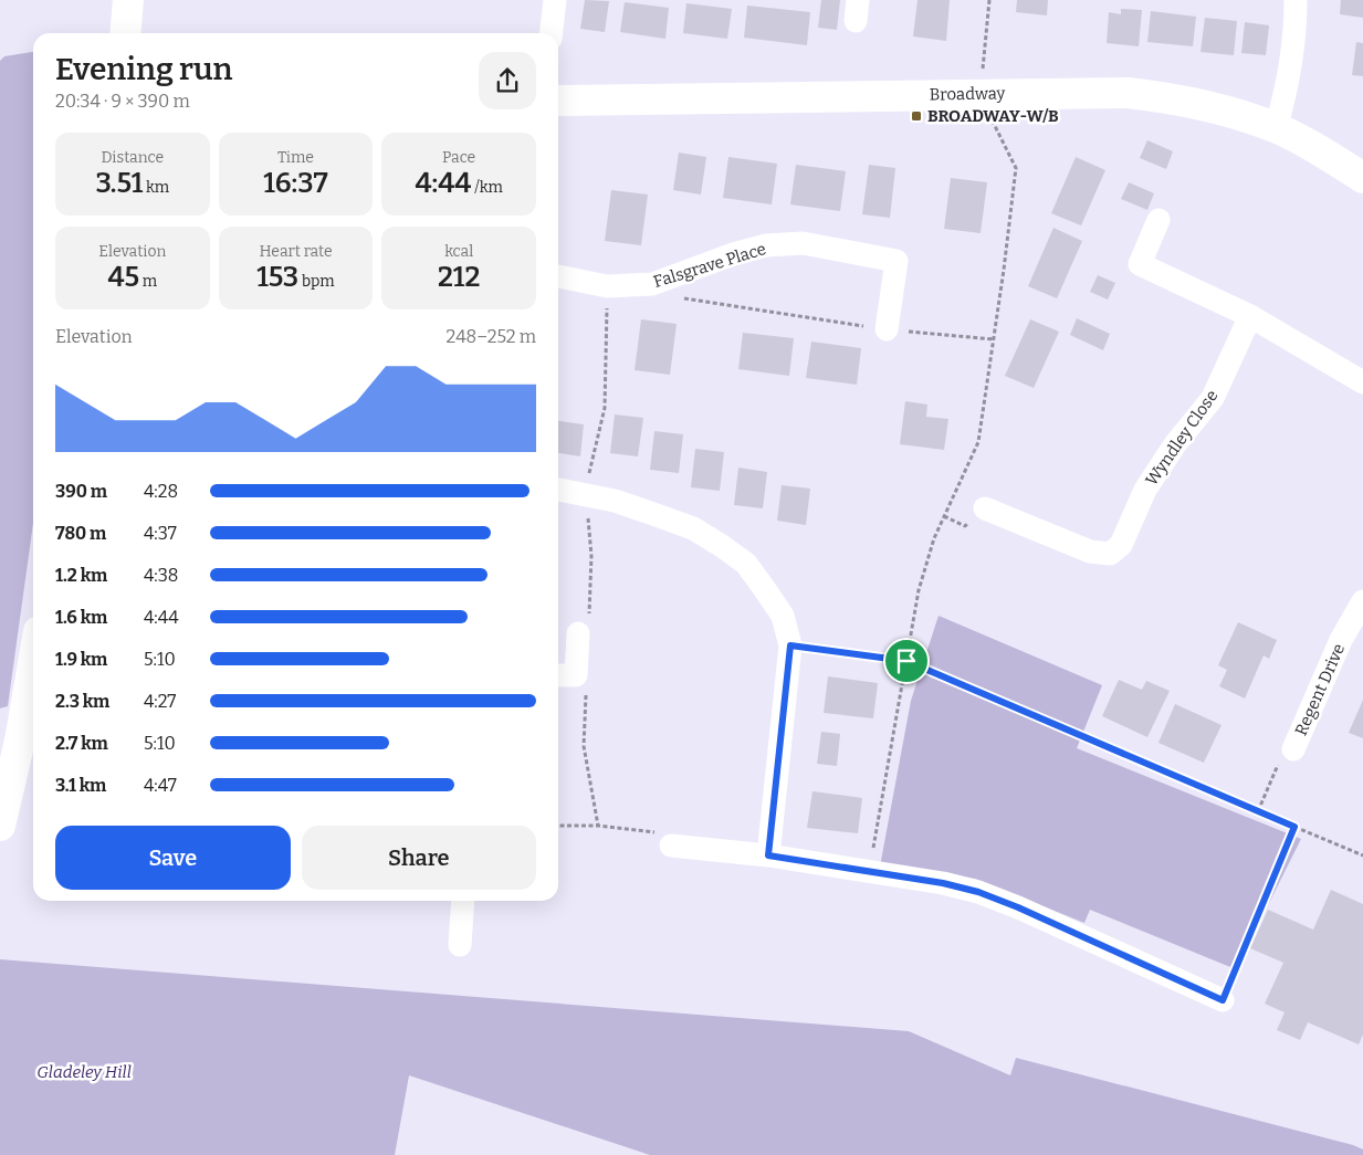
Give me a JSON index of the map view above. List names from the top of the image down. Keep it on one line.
{"streets":{"street":["Broadway","Falsgrave Place","Wyndley Close","Regent Drive"]},"parks":["Gladeley Hill"],"places":{"transit":["BROADWAY-W/B"]},"page":{"heading":["Evening run","20:34 · 9 × 390 m"],"stats":[["Distance","3.51 km"],["Time","16:37"],["Pace","4:44 /km"],["Elevation","45 m"],["Heart rate","153 bpm"],["kcal","212"]],"chart":["Elevation","248–252 m"],"list":[{"name":"390 m","note":"4:28"},{"name":"780 m","note":"4:37"},{"name":"1.2 km","note":"4:38"},{"name":"1.6 km","note":"4:44"},{"name":"1.9 km","note":"5:10"},{"name":"2.3 km","note":"4:27"},{"name":"2.7 km","note":"5:10"},{"name":"3.1 km","note":"4:47"}],"buttons":["Save","Share"]}}
